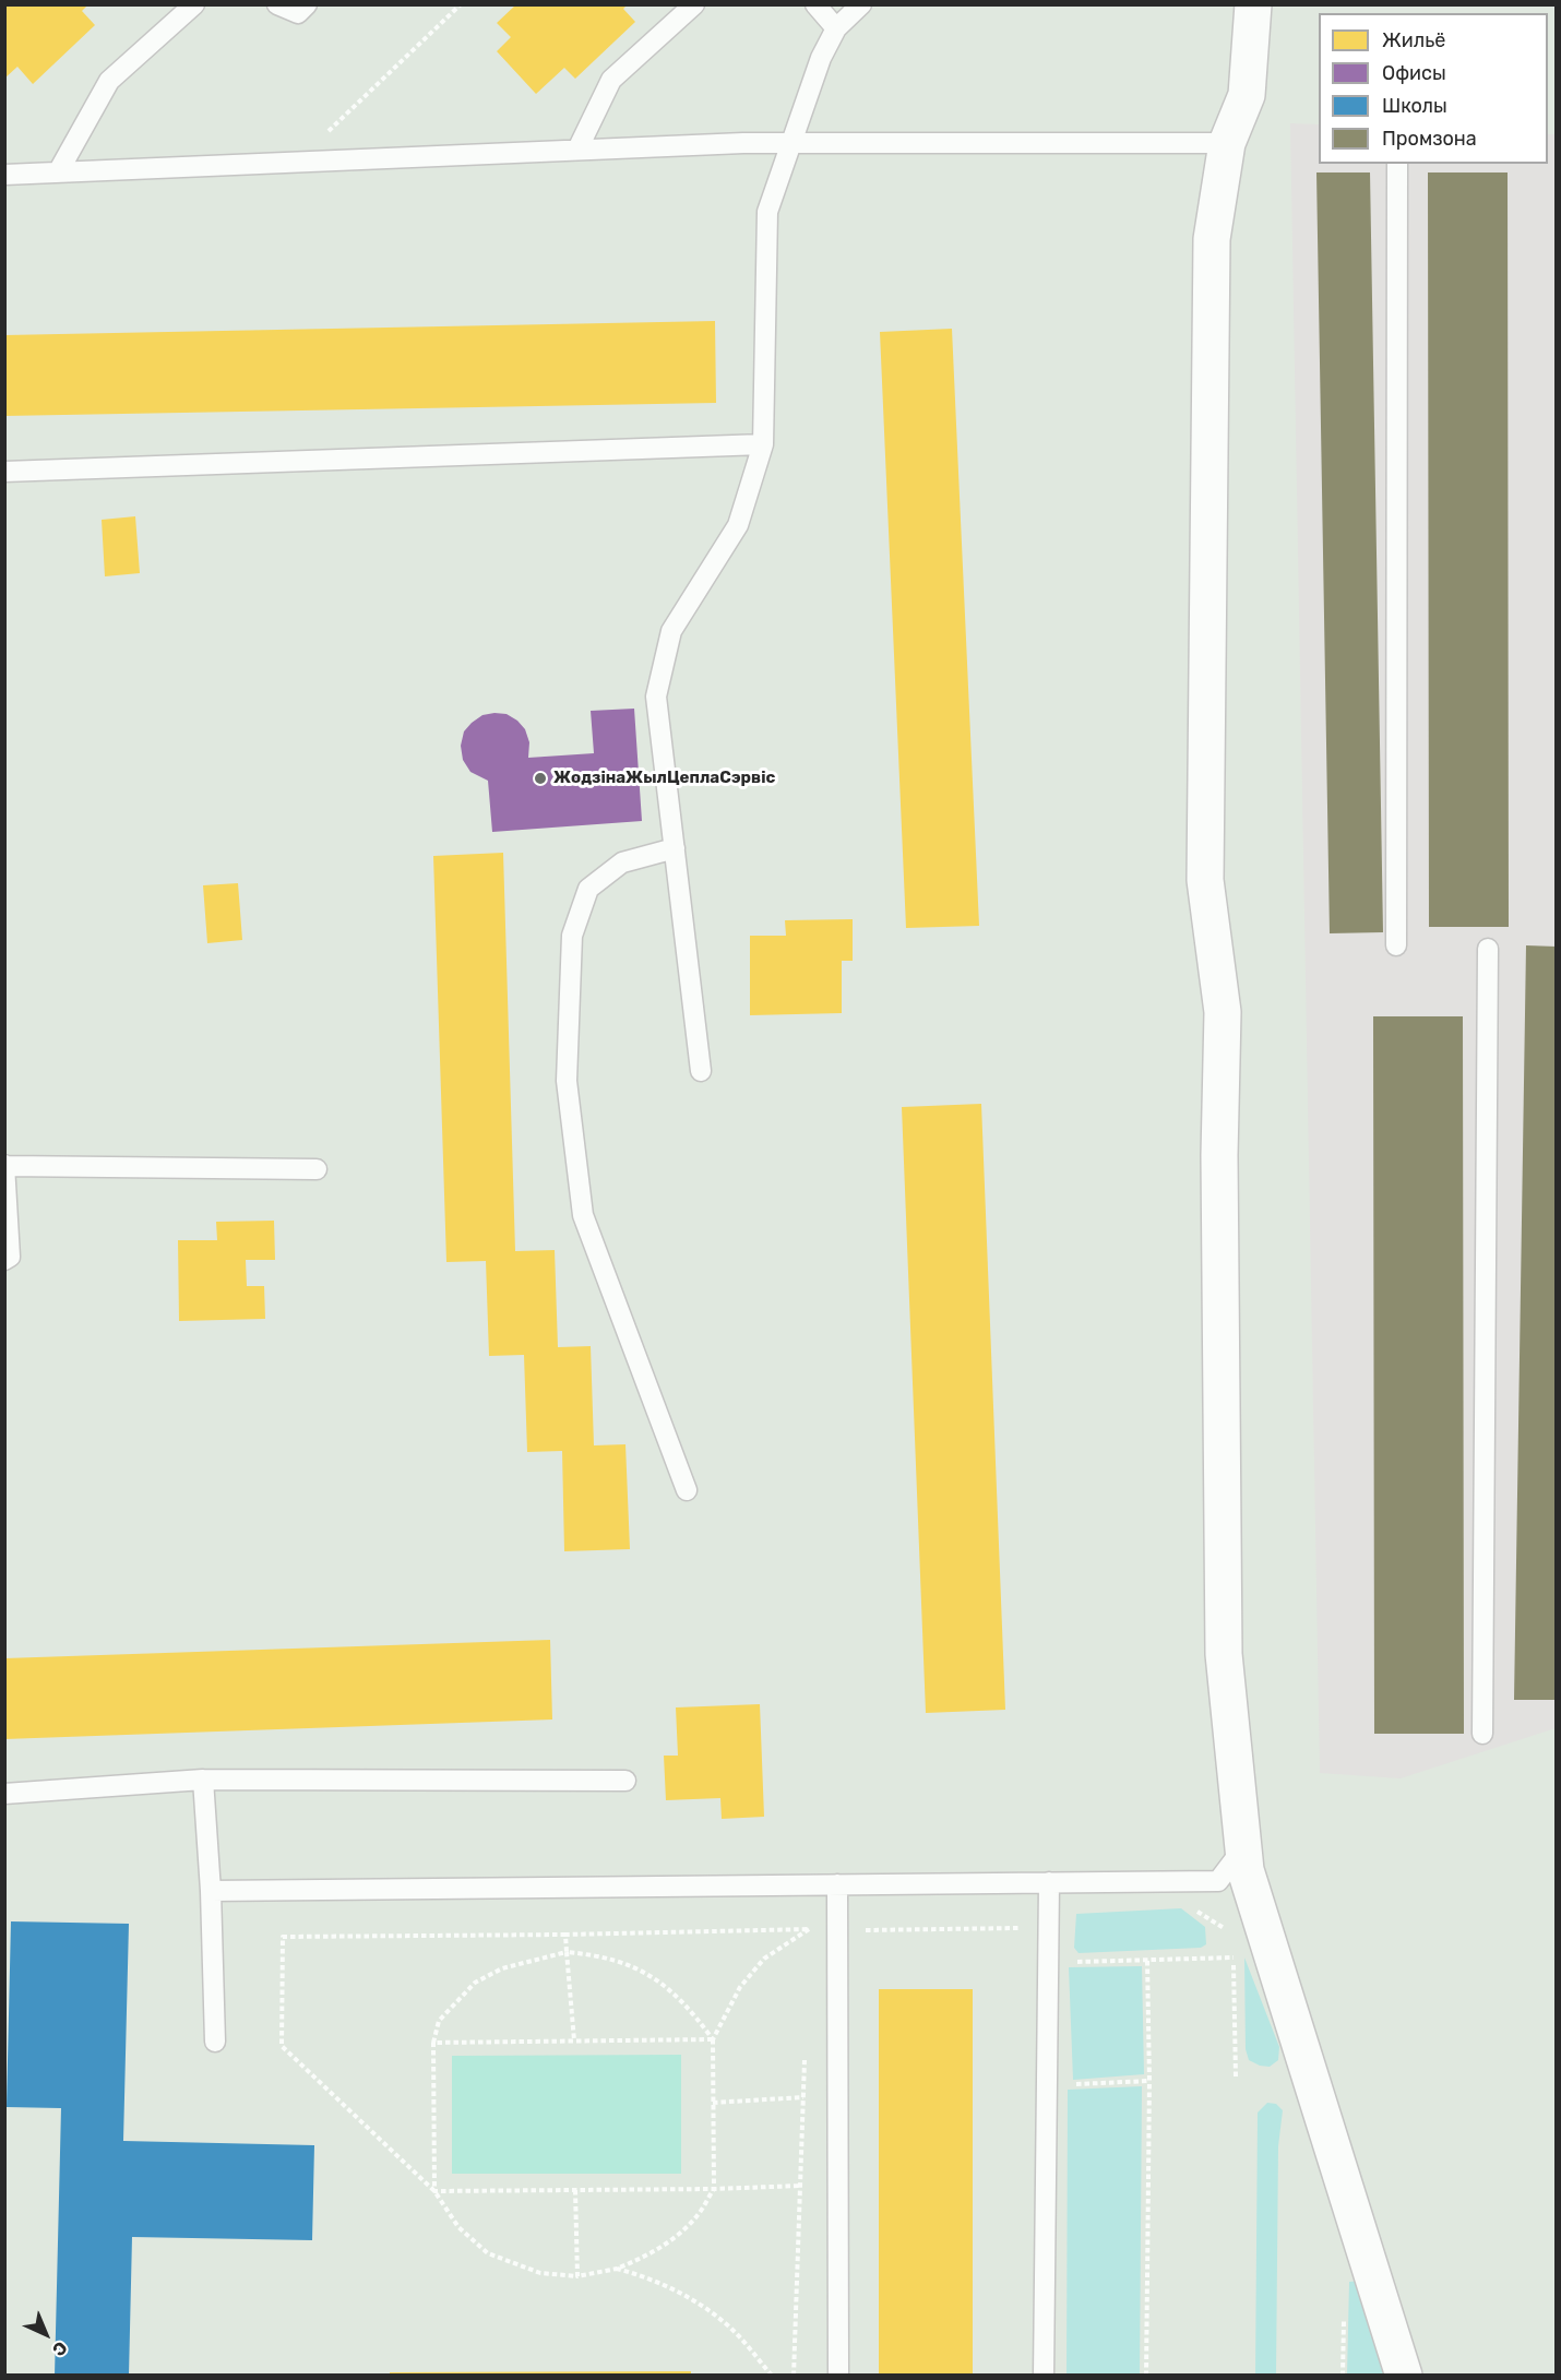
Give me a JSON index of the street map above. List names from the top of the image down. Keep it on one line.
{"places":["ЖодзінаЖылЦеплаСэрвіс"],"legend":["Жильё","Офисы","Школы","Промзона"],"north":"bottom right"}
